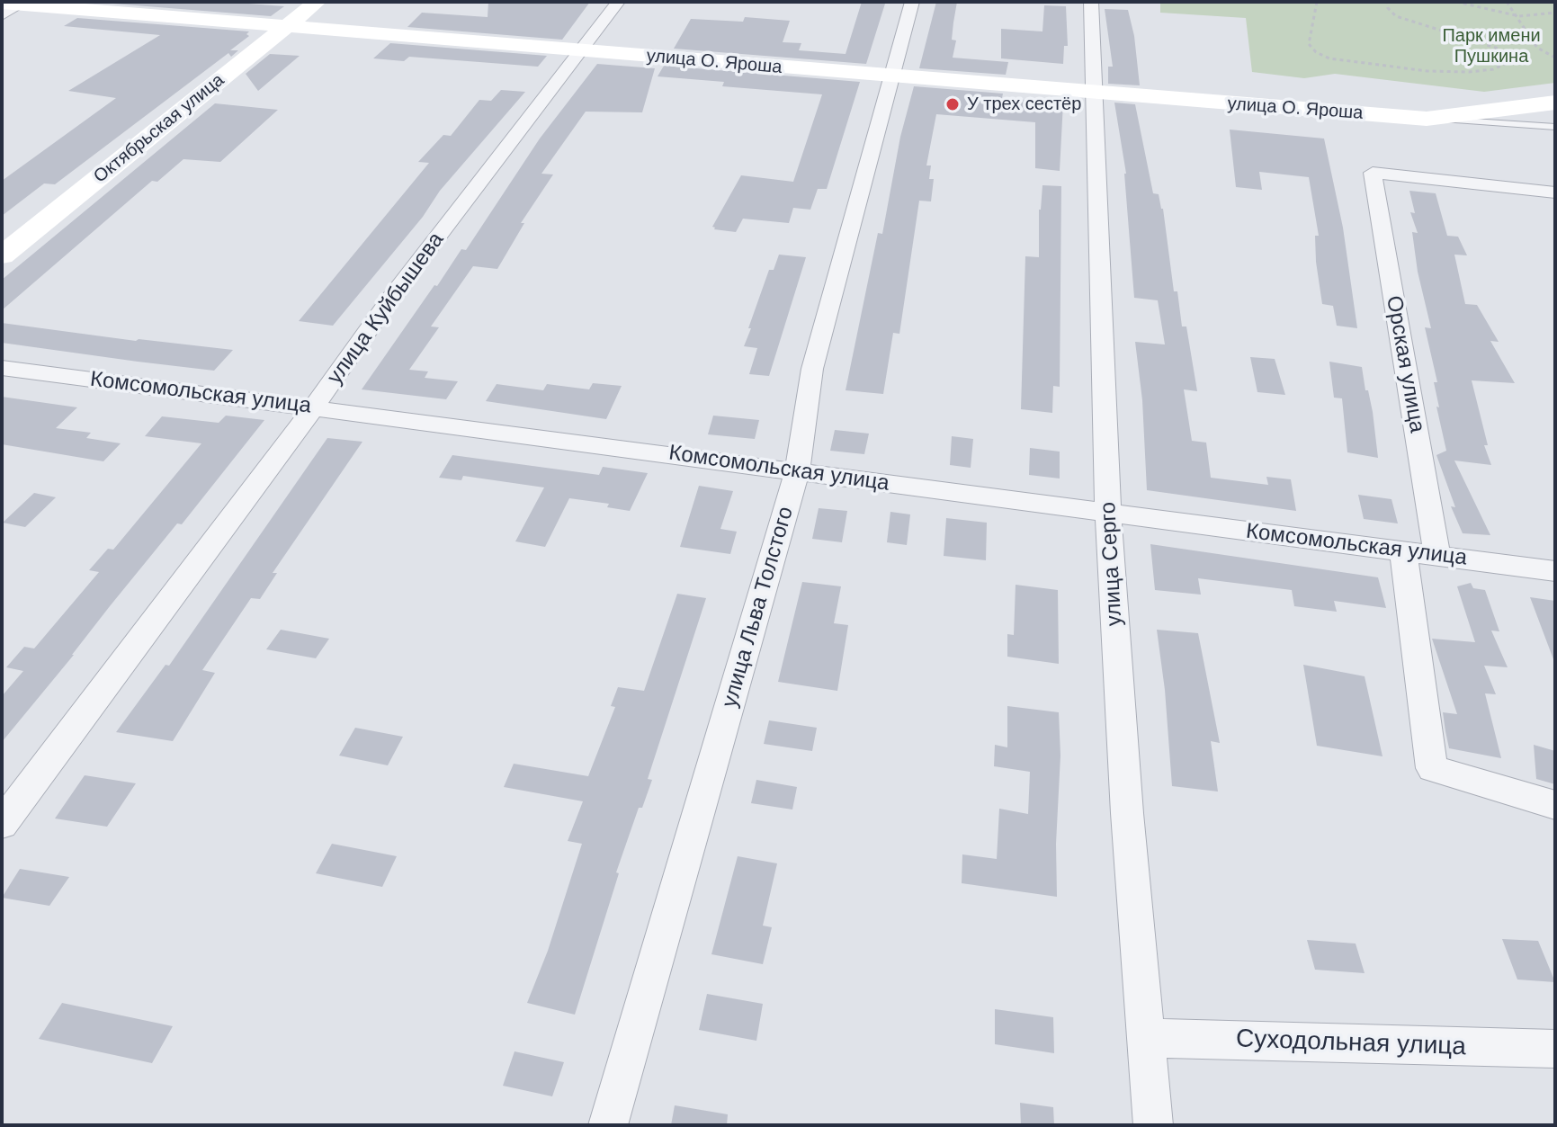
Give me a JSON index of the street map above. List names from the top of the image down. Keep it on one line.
{"streets":{"main road":["улица О. Яроша","Октябрьская улица"],"street":["улица Куйбышева","Орская улица","Комсомольская улица","улица Серго","улица Льва Толстого","Суходольная улица"]},"crossings":[["улица О. Яроша","Октябрьская улица"],["улица О. Яроша","улица Куйбышева"],["улица О. Яроша","улица Серго"],["улица О. Яроша","улица Льва Толстого"],["улица Куйбышева","Комсомольская улица"],["Орская улица","Комсомольская улица"],["Комсомольская улица","улица Серго"],["Комсомольская улица","улица Льва Толстого"],["улица Серго","Суходольная улица"]],"parks":["Парк имени Пушкина"],"places":["У трех сестёр"]}
